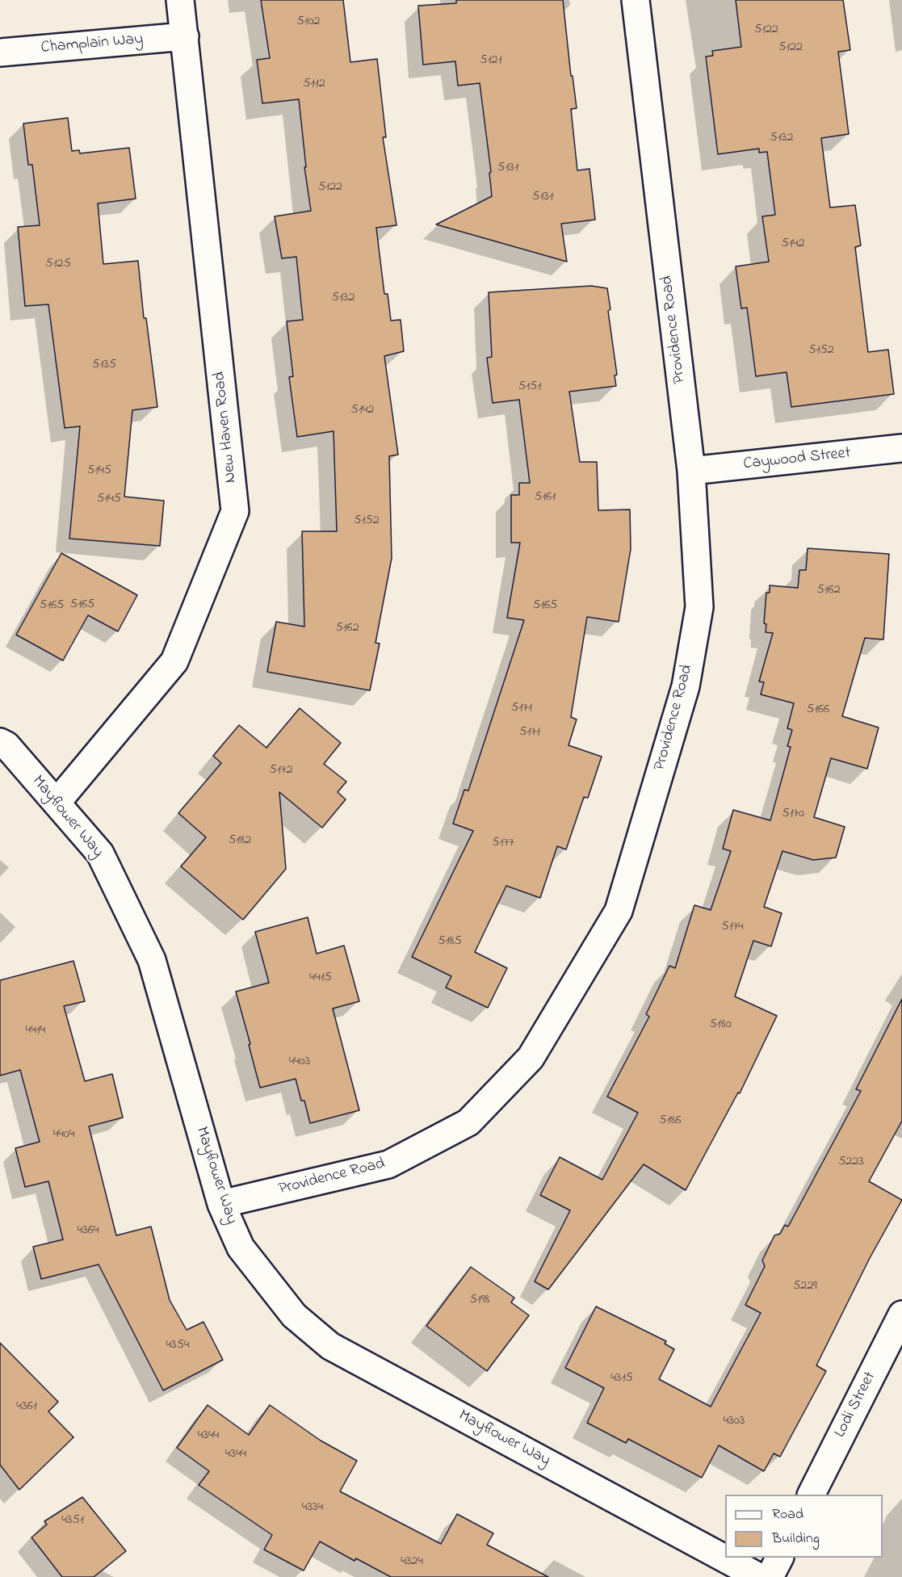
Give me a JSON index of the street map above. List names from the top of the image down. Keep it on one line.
{"streets":{"street":["Champlain Way","Providence Road","New Haven Road","Caywood Street","Mayflower Way","Lodi Street"]},"crossings":[["Champlain Way","New Haven Road"],["Providence Road","Caywood Street"],["Providence Road","Mayflower Way"],["New Haven Road","Mayflower Way"]],"house_numbers":["5102","5122","5122","5121","5112","5132","5131","5122","5131","5142","5125","5132","5152","5135","5151","5142","5145","5161","5145","5152","5162","5165","5165","5165","5162","5171","5166","5171","5172","5170","5182","5177","5174","5185","4415","5180","4414","4403","5186","4404","5223","4364","5229","5198","4354","4315","4361","4303","4344","4344","4334","4351","4324"],"legend":["Road","Building"]}
